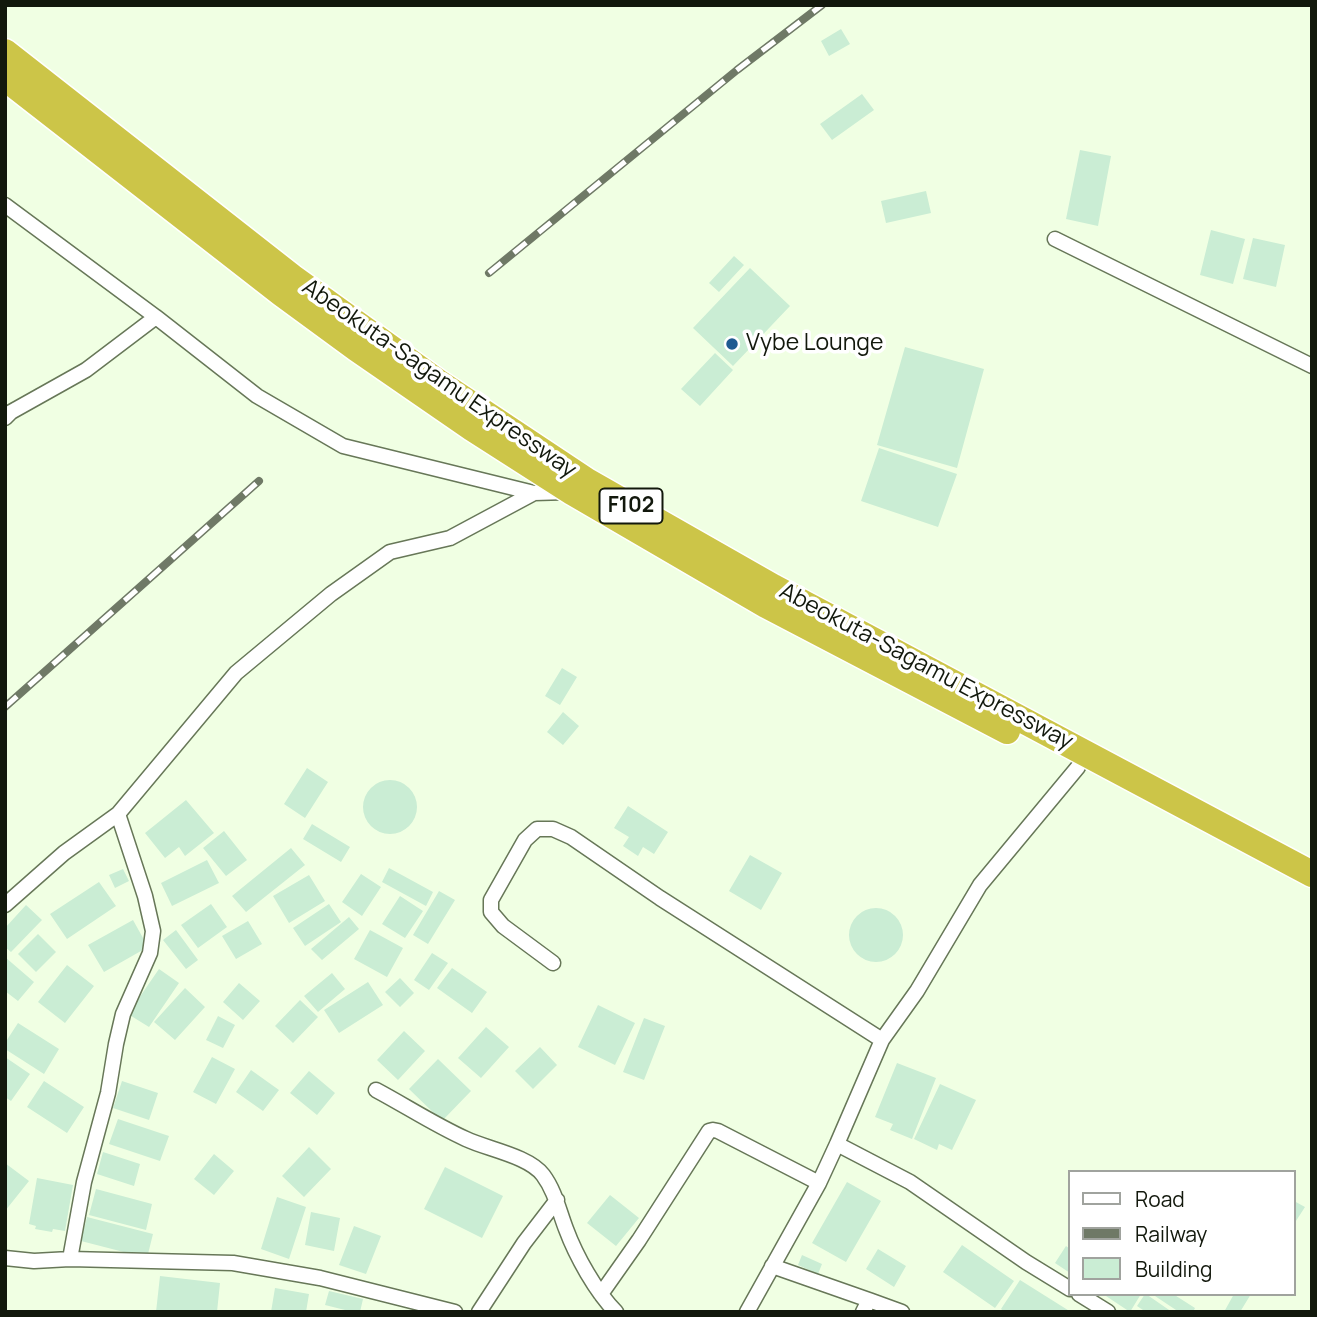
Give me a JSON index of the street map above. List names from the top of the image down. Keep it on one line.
{"streets":{"highway":["Abeokuta-Sagamu Expressway","F102"]},"places":["Vybe Lounge"],"legend":["Road","Railway","Building"]}
